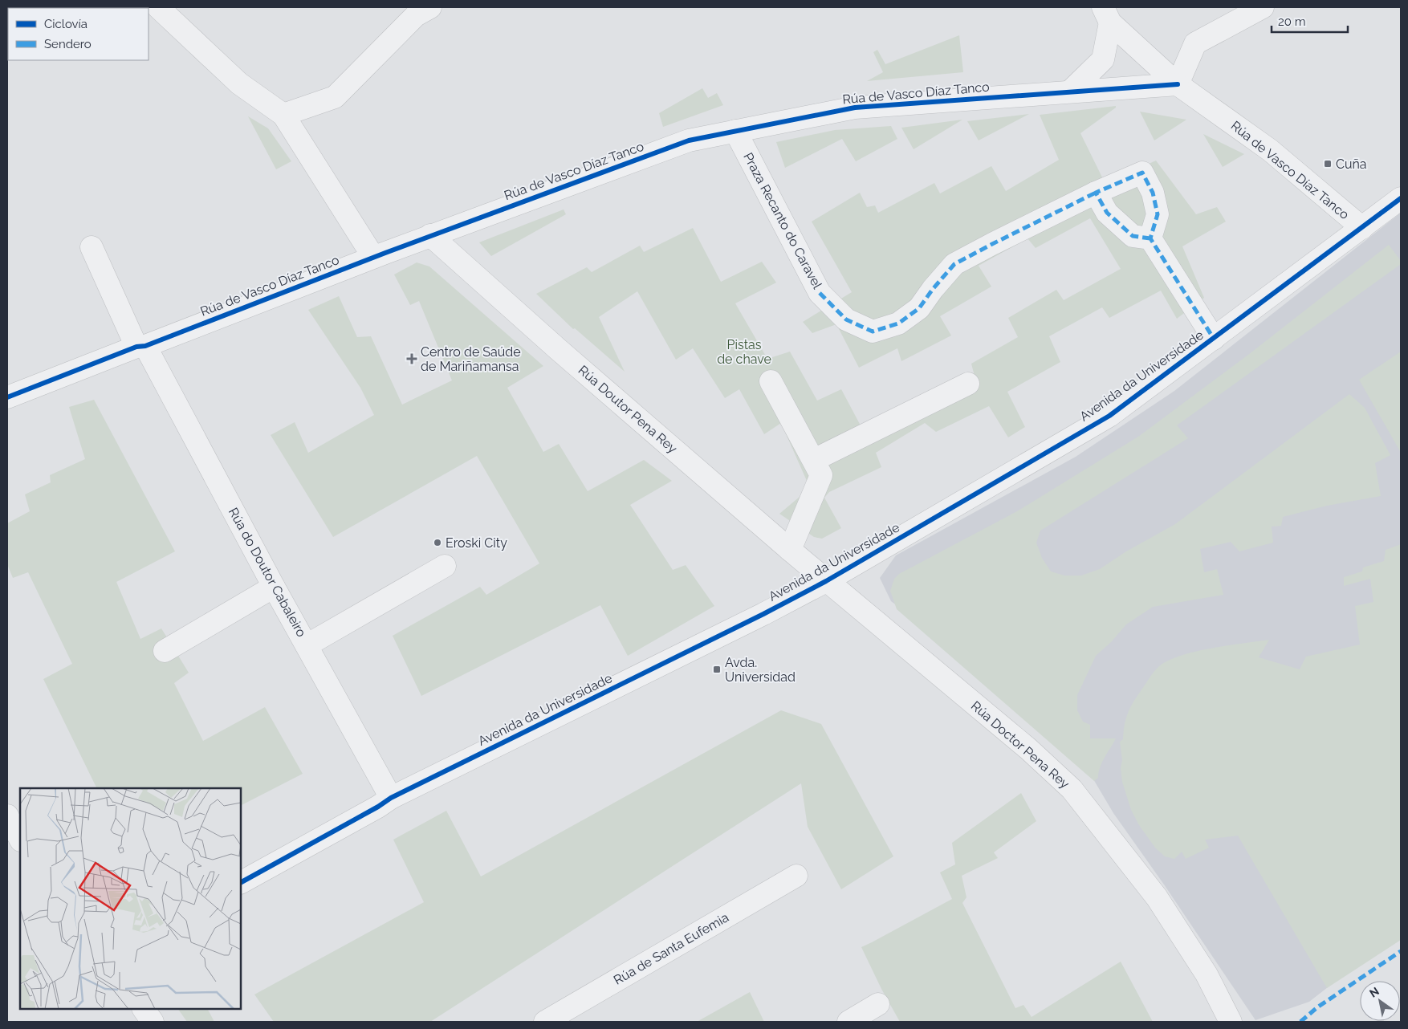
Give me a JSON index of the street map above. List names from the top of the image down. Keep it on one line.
{"streets":{"street":["Rúa de Vasco Díaz Tanco","Praza Recanto do Caravel","Avenida da Universidade","Rúa Doutor Pena Rey","Rúa do Doutor Cabaleiro","Rúa Doctor Pena Rey","Rúa de Santa Eufemia"]},"crossings":[["Rúa de Vasco Díaz Tanco","Praza Recanto do Caravel"],["Rúa de Vasco Díaz Tanco","Avenida da Universidade"],["Rúa de Vasco Díaz Tanco","Rúa Doutor Pena Rey"],["Rúa de Vasco Díaz Tanco","Rúa do Doutor Cabaleiro"],["Avenida da Universidade","Rúa Doutor Pena Rey"],["Avenida da Universidade","Rúa do Doutor Cabaleiro"],["Avenida da Universidade","Rúa Doctor Pena Rey"],["Rúa Doutor Pena Rey","Rúa Doctor Pena Rey"]],"parks":["Pistas de chave"],"places":{"transit":["Cuña","Avda. Universidad"],"health":["Centro de Saúde de Mariñamansa"],"other":["Eroski City"]},"legend":["Ciclovía","Sendero"],"scale_bar":"20 m","north":"top left"}
